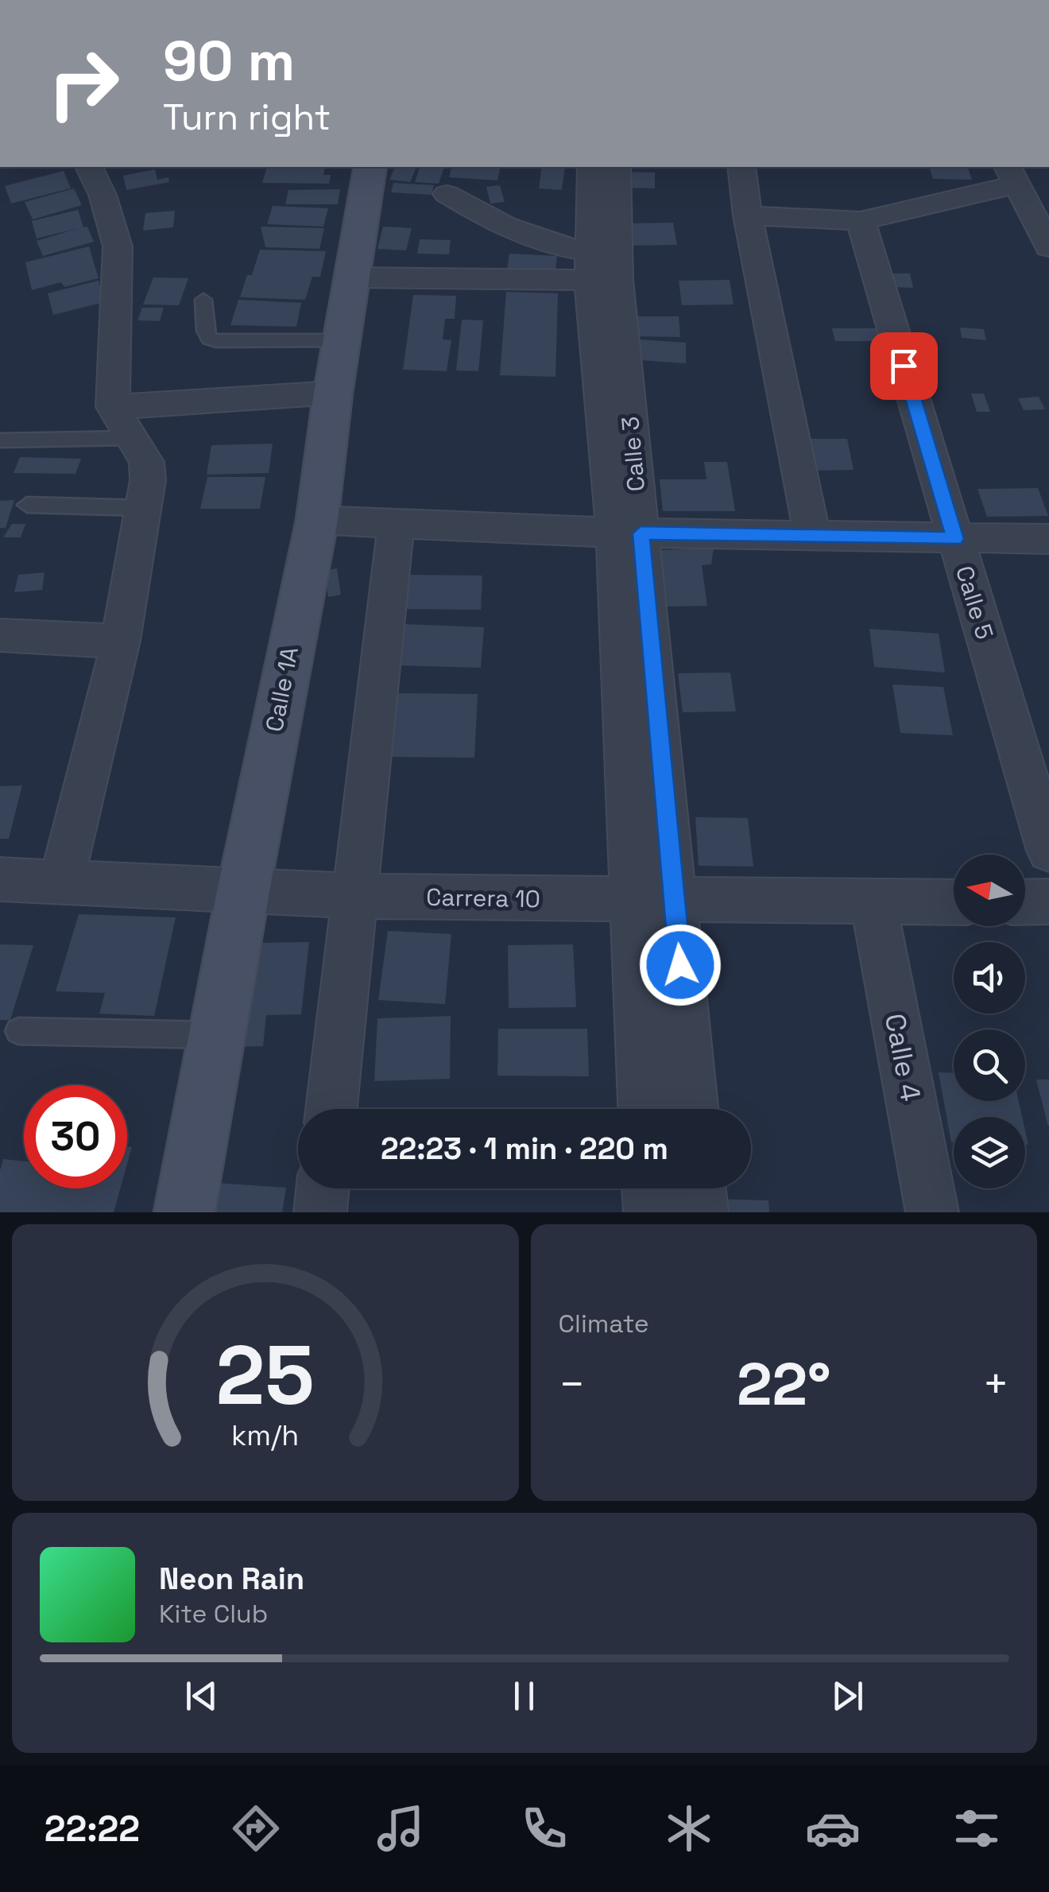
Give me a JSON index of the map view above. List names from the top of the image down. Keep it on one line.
{"streets":{"street":["Calle 3","Calle 5","Calle 1A","Carrera 10","Calle 4"]},"crossings":[["Calle 3","Carrera 10"],["Calle 1A","Carrera 10"],["Carrera 10","Calle 4"]],"north":"left","page":{"turn":["90 m","Turn right"],"limit":"30","trip":"22:23 · 1 min · 220 m","tile":"Climate","heat":["−","22°","+"],"song":["Neon Rain","Kite Club"],"tabs":"22:22","gauge":["25","km/h"]}}
